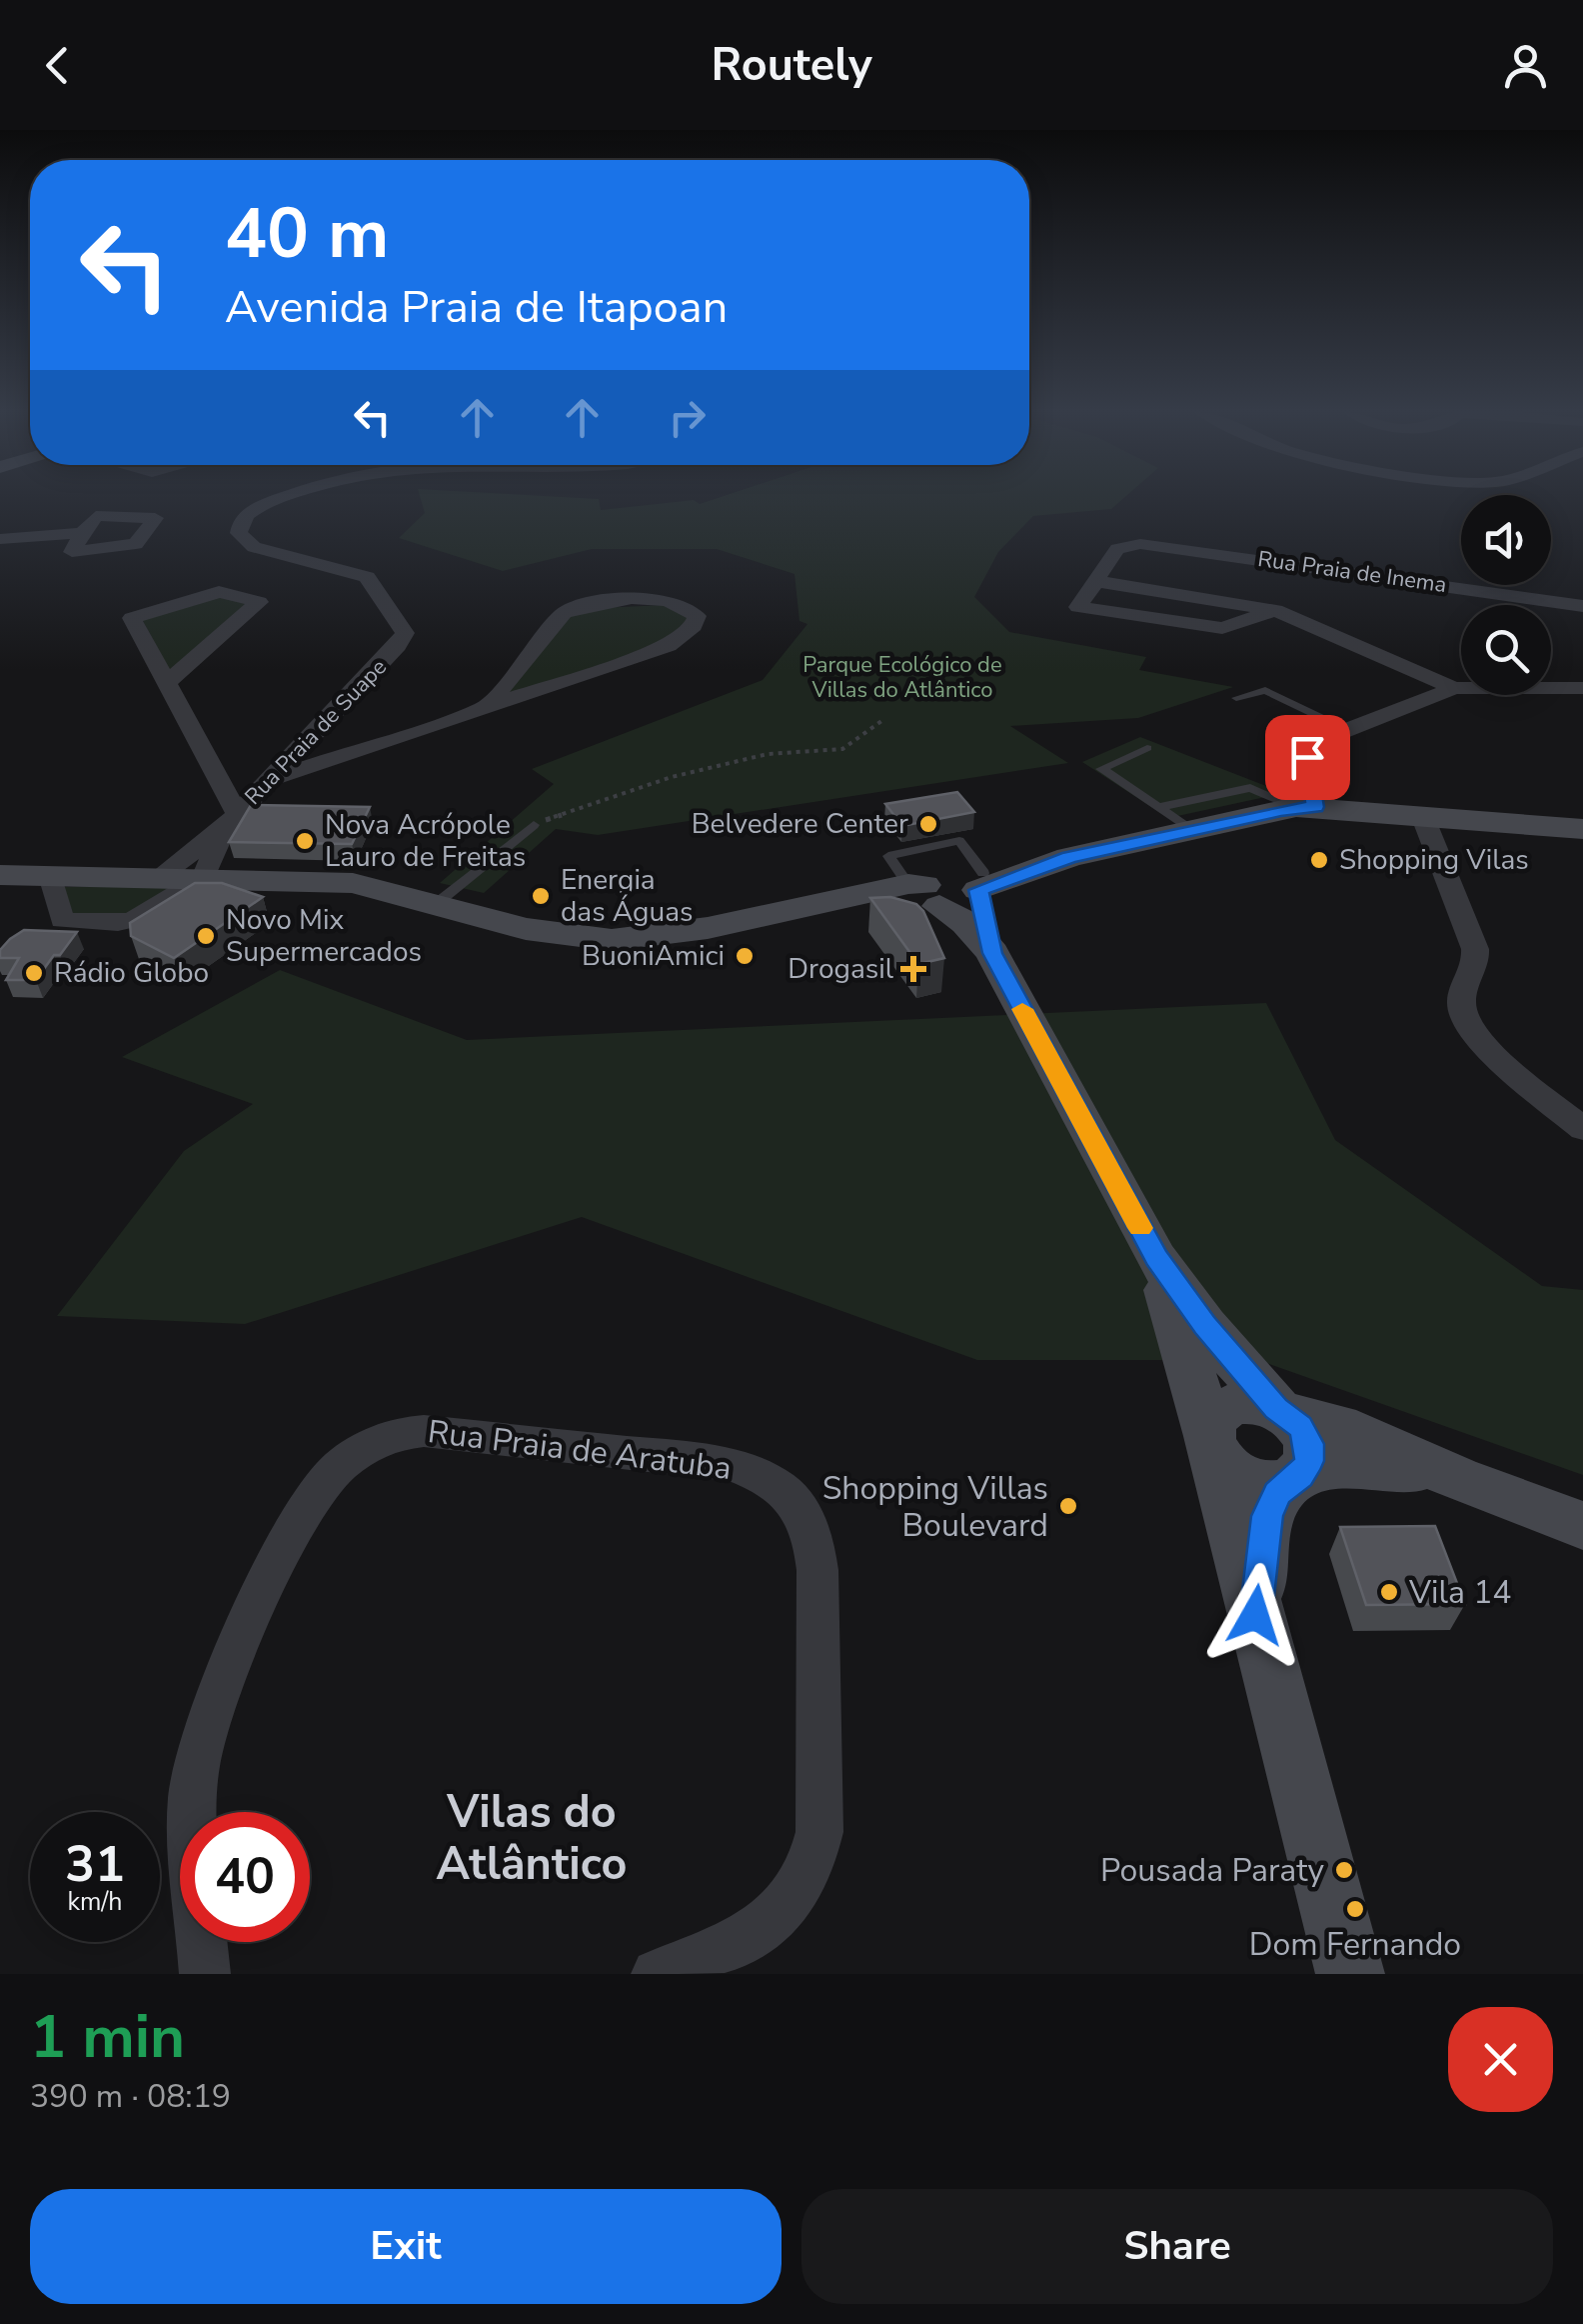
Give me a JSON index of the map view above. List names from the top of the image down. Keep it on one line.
{"streets":{"street":["Rua Praia de Inema","Rua Praia de Suape","Rua Praia de Aratuba"]},"districts":["Vilas do Atlântico"],"parks":["Parque Ecológico de Villas do Atlântico"],"places":{"other":["Belvedere Center","Nova Acrópole Lauro de Freitas","Shopping Vilas","Energia das Águas","Novo Mix Supermercados","BuoniAmici","Rádio Globo","Shopping Villas Boulevard","Vila 14","Pousada Paraty","Dom Fernando"],"health":["Drogasil"]},"page":{"header":"Routely","turn":["40 m","Avenida Praia de Itapoan"],"speed":"31 km/h","limit":"40","heading":["1 min","390 m · 08:19"],"buttons":["Exit","Share"]}}
